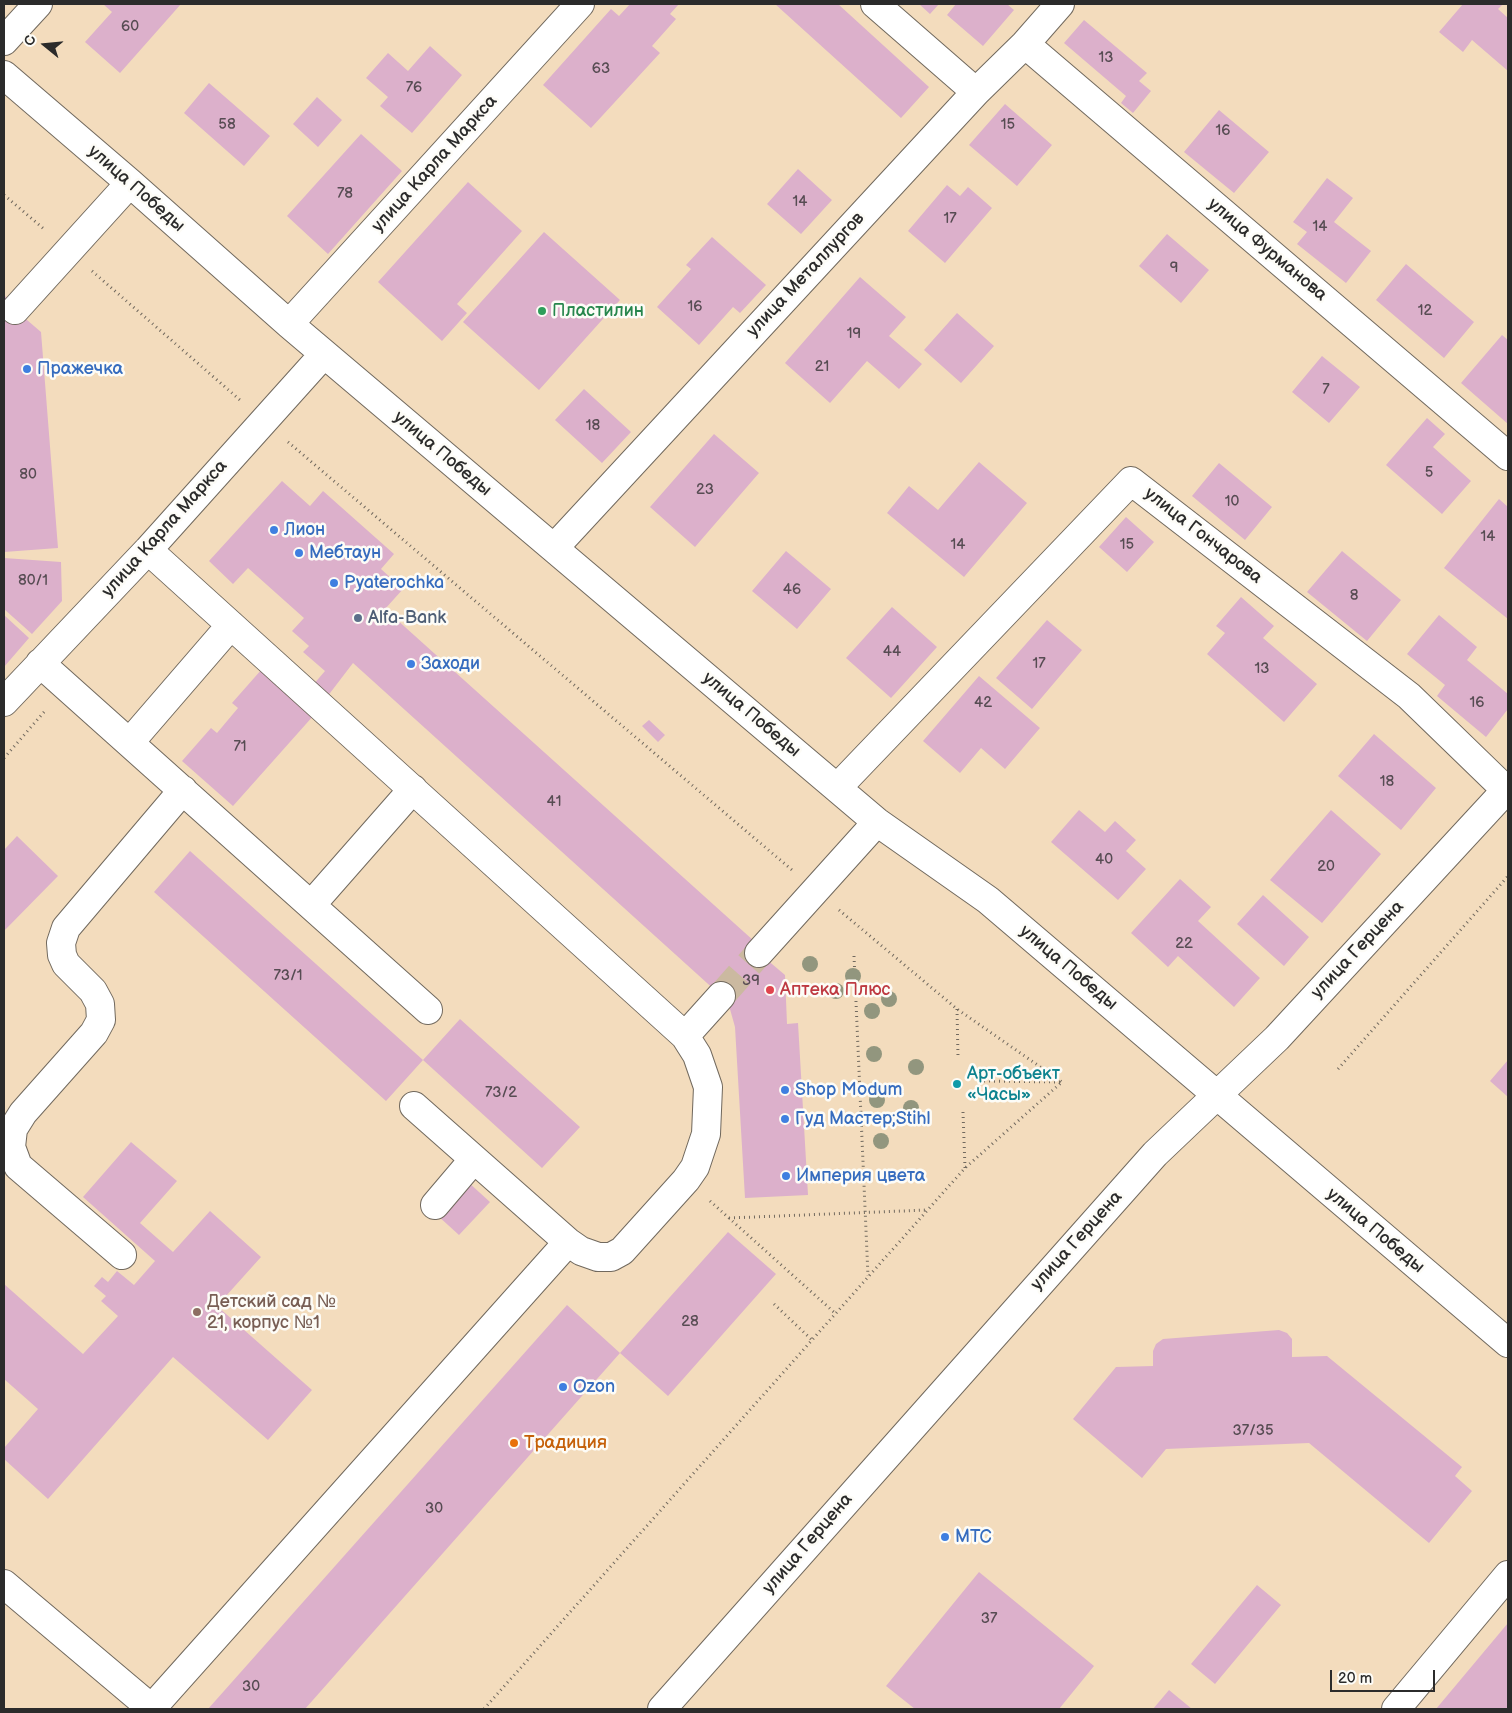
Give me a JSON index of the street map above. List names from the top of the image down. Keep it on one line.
{"streets":{"street":["улица Карла Маркса","улица Победы","улица Фурманова","улица Металлургов","улица Гончарова","улица Герцена"]},"crossings":[["улица Карла Маркса","улица Победы"],["улица Победы","улица Металлургов"],["улица Победы","улица Гончарова"],["улица Победы","улица Герцена"],["улица Фурманова","улица Металлургов"],["улица Гончарова","улица Герцена"]],"places":["Пластилин","Пражечка","Лион","Мебтаун","Pyaterochka","Alfa-Bank","Заходи","Аптека Плюс","Арт-объект «Часы»","Shop Modum","Гуд Мастер;Stihl","Империя цвета","Детский сад № 21, корпус №1","Ozon","Традиция","МТС"],"house_numbers":["60","13","63","76","58","15","16","78","14","17","14","9","16","12","19","21","7","18","5","80","23","10","14","14","15","80/1","46","8","44","17","13","42","16","71","18","41","40","20","22","73/1","39","73/2","28","37/35","30","37","30"],"scale_bar":"20 m","north":"left"}
